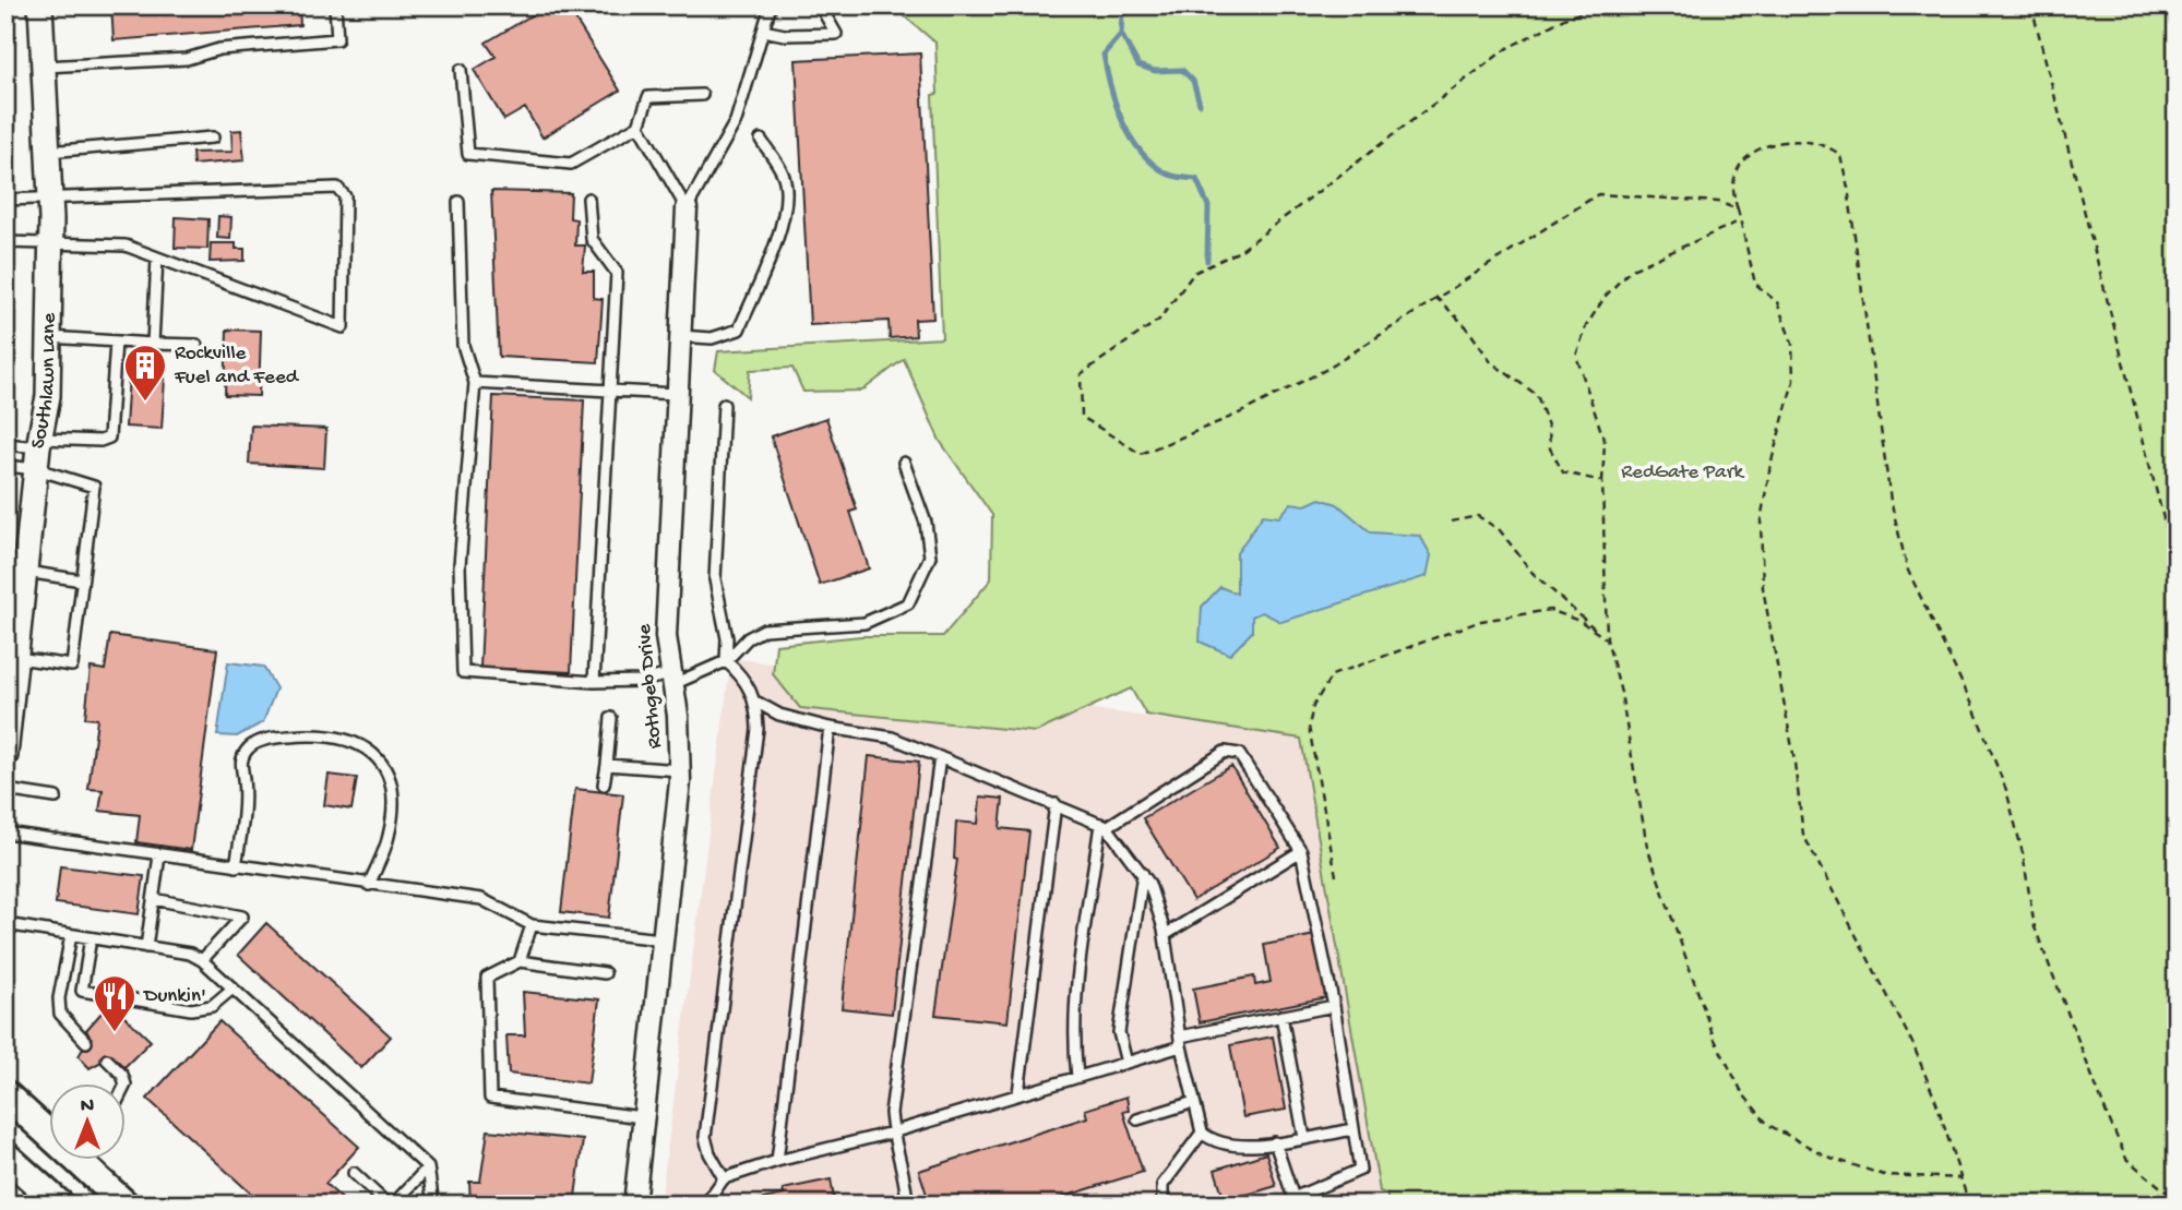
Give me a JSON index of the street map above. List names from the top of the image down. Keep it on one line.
{"streets":{"street":["Southlawn Lane","Rothgeb Drive"]},"parks":["RedGate Park"],"places":{"building":["Rockville Fuel and Feed"],"restaurant":["Dunkin'"]},"north":"top"}
